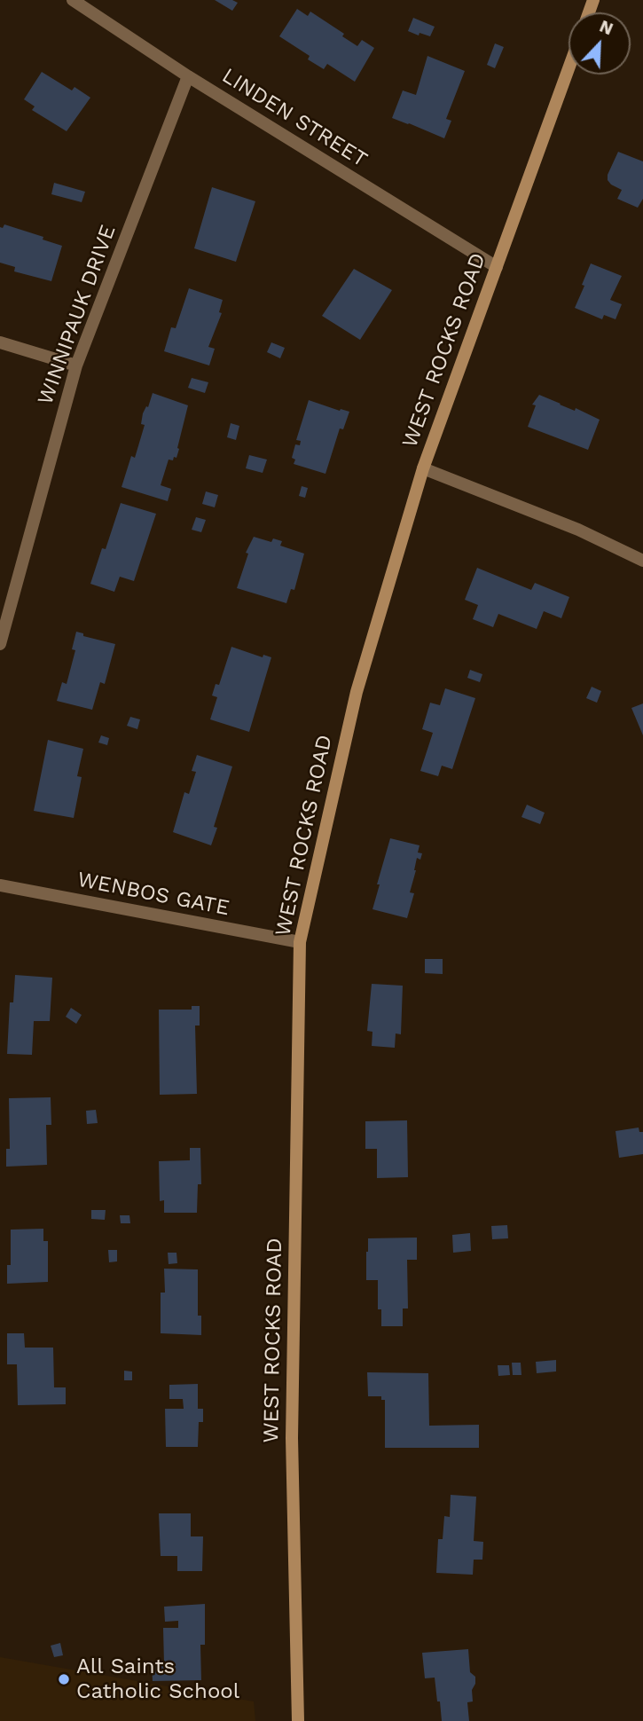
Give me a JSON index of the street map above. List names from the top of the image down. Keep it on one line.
{"streets":{"main road":["WEST ROCKS ROAD"],"street":["LINDEN STREET","WINNIPAUK DRIVE","WENBOS GATE"]},"crossings":[["LINDEN STREET","WINNIPAUK DRIVE"],["LINDEN STREET","WEST ROCKS ROAD"],["WEST ROCKS ROAD","WENBOS GATE"]],"places":["All Saints Catholic School"],"north":"top right"}
